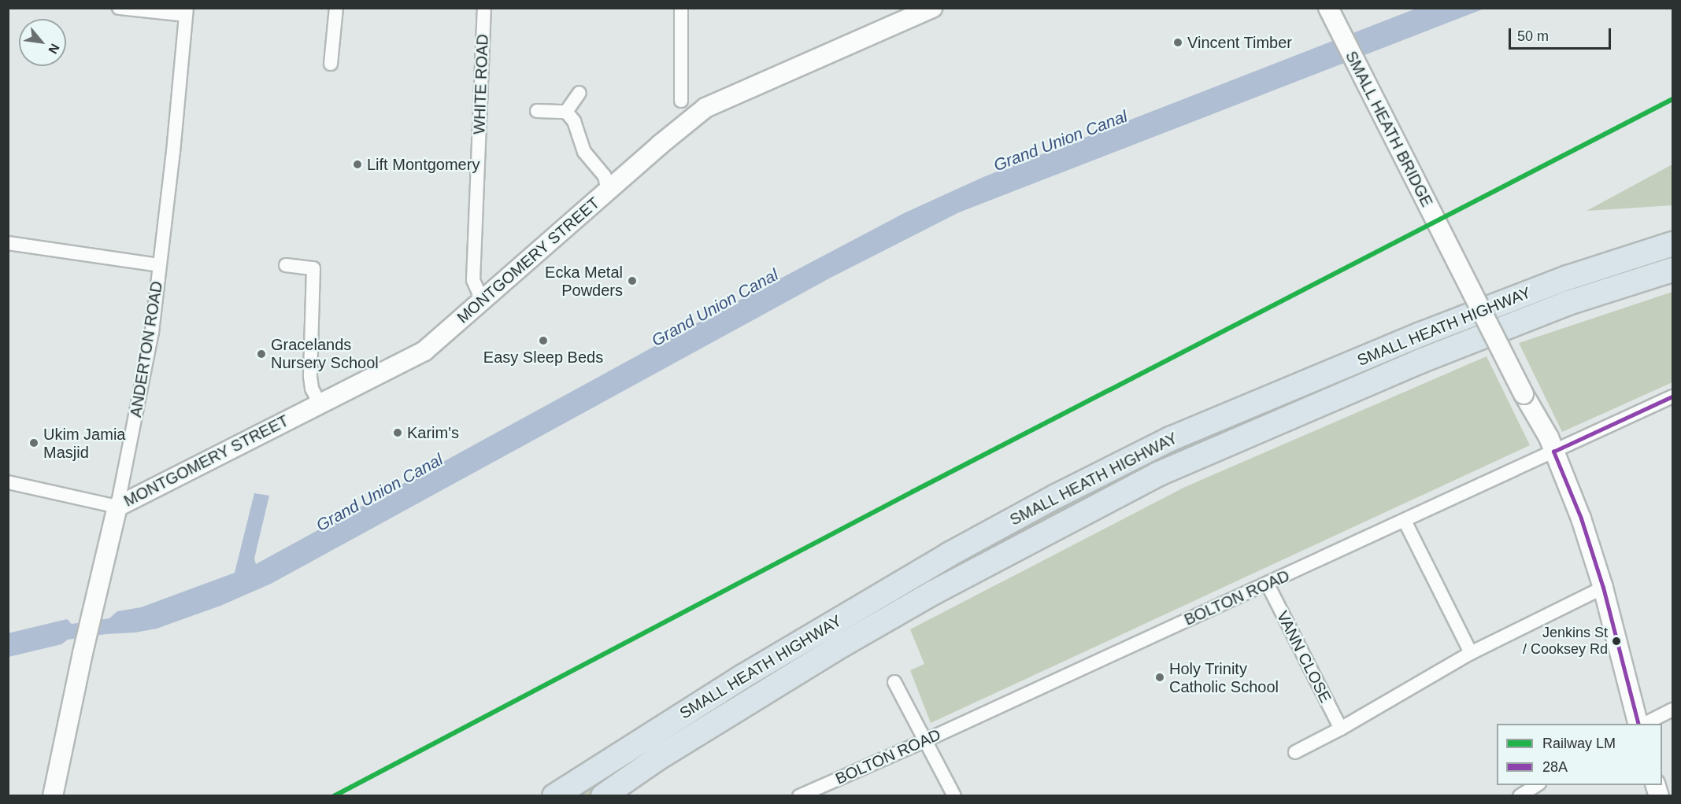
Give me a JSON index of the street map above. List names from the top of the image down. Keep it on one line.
{"streets":{"highway":["SMALL HEATH HIGHWAY"],"street":["WHITE ROAD","SMALL HEATH BRIDGE","MONTGOMERY STREET","ANDERTON ROAD","BOLTON ROAD","VANN CLOSE"]},"crossings":[["WHITE ROAD","MONTGOMERY STREET"],["SMALL HEATH BRIDGE","BOLTON ROAD"],["MONTGOMERY STREET","ANDERTON ROAD"],["BOLTON ROAD","VANN CLOSE"]],"water":["Grand Union Canal"],"places":["Vincent Timber","Lift Montgomery","Ecka Metal Powders","Easy Sleep Beds","Gracelands Nursery School","Karim's","Ukim Jamia Masjid","Jenkins St / Cooksey Rd","Holy Trinity Catholic School"],"lines":["rail line LM","transit line 28A"],"legend":["Railway LM","28A"],"scale_bar":"50 m","north":"bottom right"}
